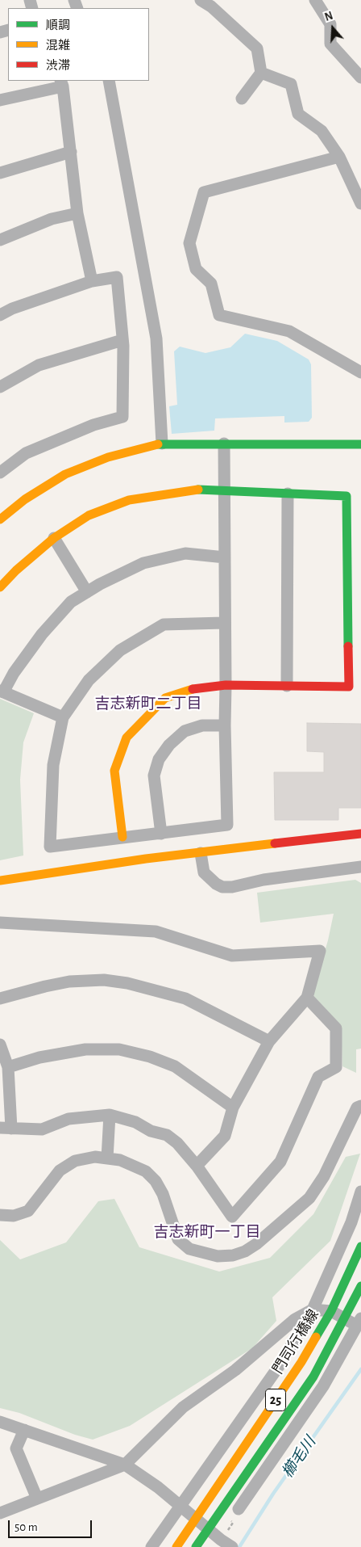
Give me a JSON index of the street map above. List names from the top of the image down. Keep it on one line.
{"streets":{"street":["門司行橋線","25"]},"districts":["吉志新町二丁目","吉志新町一丁目"],"water":["櫛毛川"],"legend":["順調","混雑","渋滞"],"scale_bar":"50 m","north":"top"}
